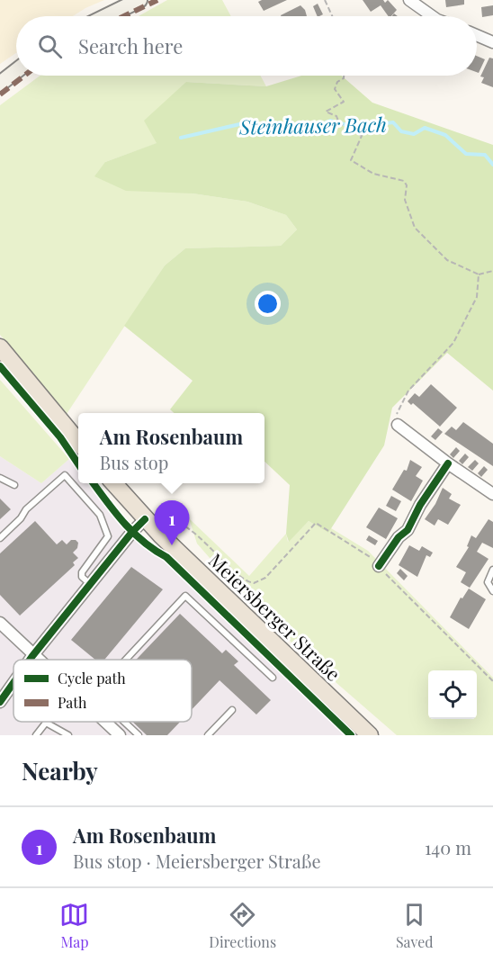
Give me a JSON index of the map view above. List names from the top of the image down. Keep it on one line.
{"streets":{"main road":["Meiersberger Straße"]},"water":["Steinhauser Bach"],"legend":["Cycle path","Path"],"page":{"search":"Search here","popup":["Am Rosenbaum","Bus stop"],"pins":"1","heading":"Nearby","list":[{"mark":"1","name":"Am Rosenbaum","note":"Bus stop · Meiersberger Straße","value":"140 m"}],"nav":["Map","Directions","Saved"]}}
